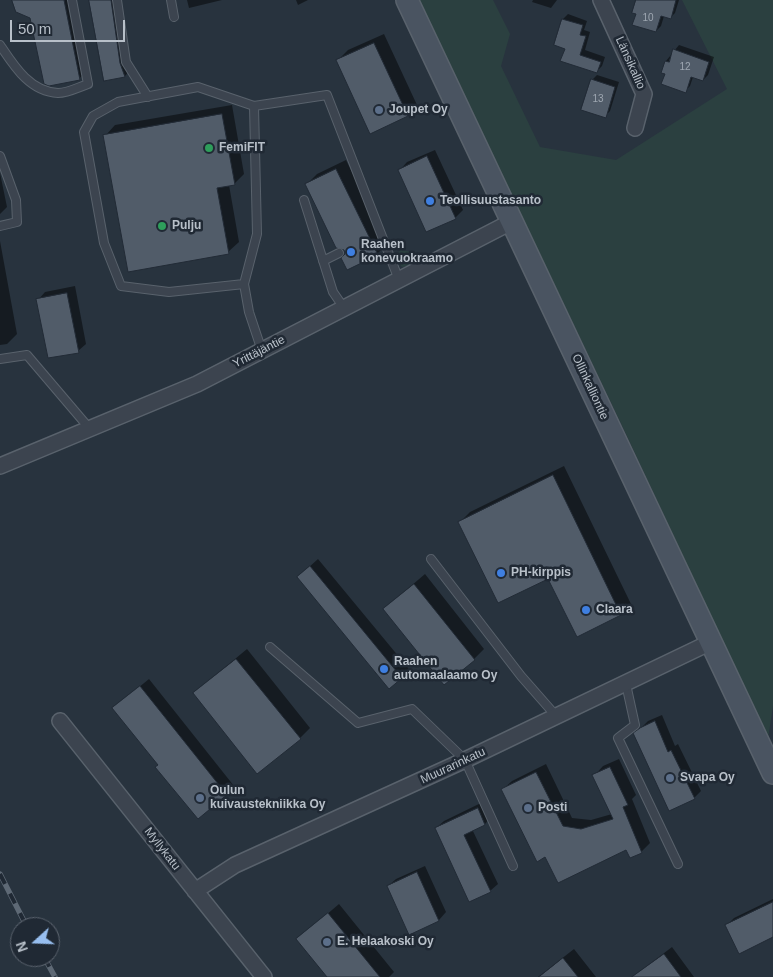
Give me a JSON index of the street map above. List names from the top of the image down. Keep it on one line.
{"streets":{"street":["Länsikallio","Yrittäjäntie","Ollinkalliontie","Muurarinkatu","Myllykatu"]},"crossings":[["Yrittäjäntie","Ollinkalliontie"],["Ollinkalliontie","Muurarinkatu"],["Muurarinkatu","Myllykatu"]],"places":["Joupet Oy","FemiFIT","Teollisuustasanto","Pulju","Raahen konevuokraamo","PH-kirppis","Claara","Raahen automaalaamo Oy","Svapa Oy","Oulun kuivaustekniikka Oy","Posti","E. Helaakoski Oy"],"house_numbers":["10","12","13"],"scale_bar":"50 m","north":"left"}
